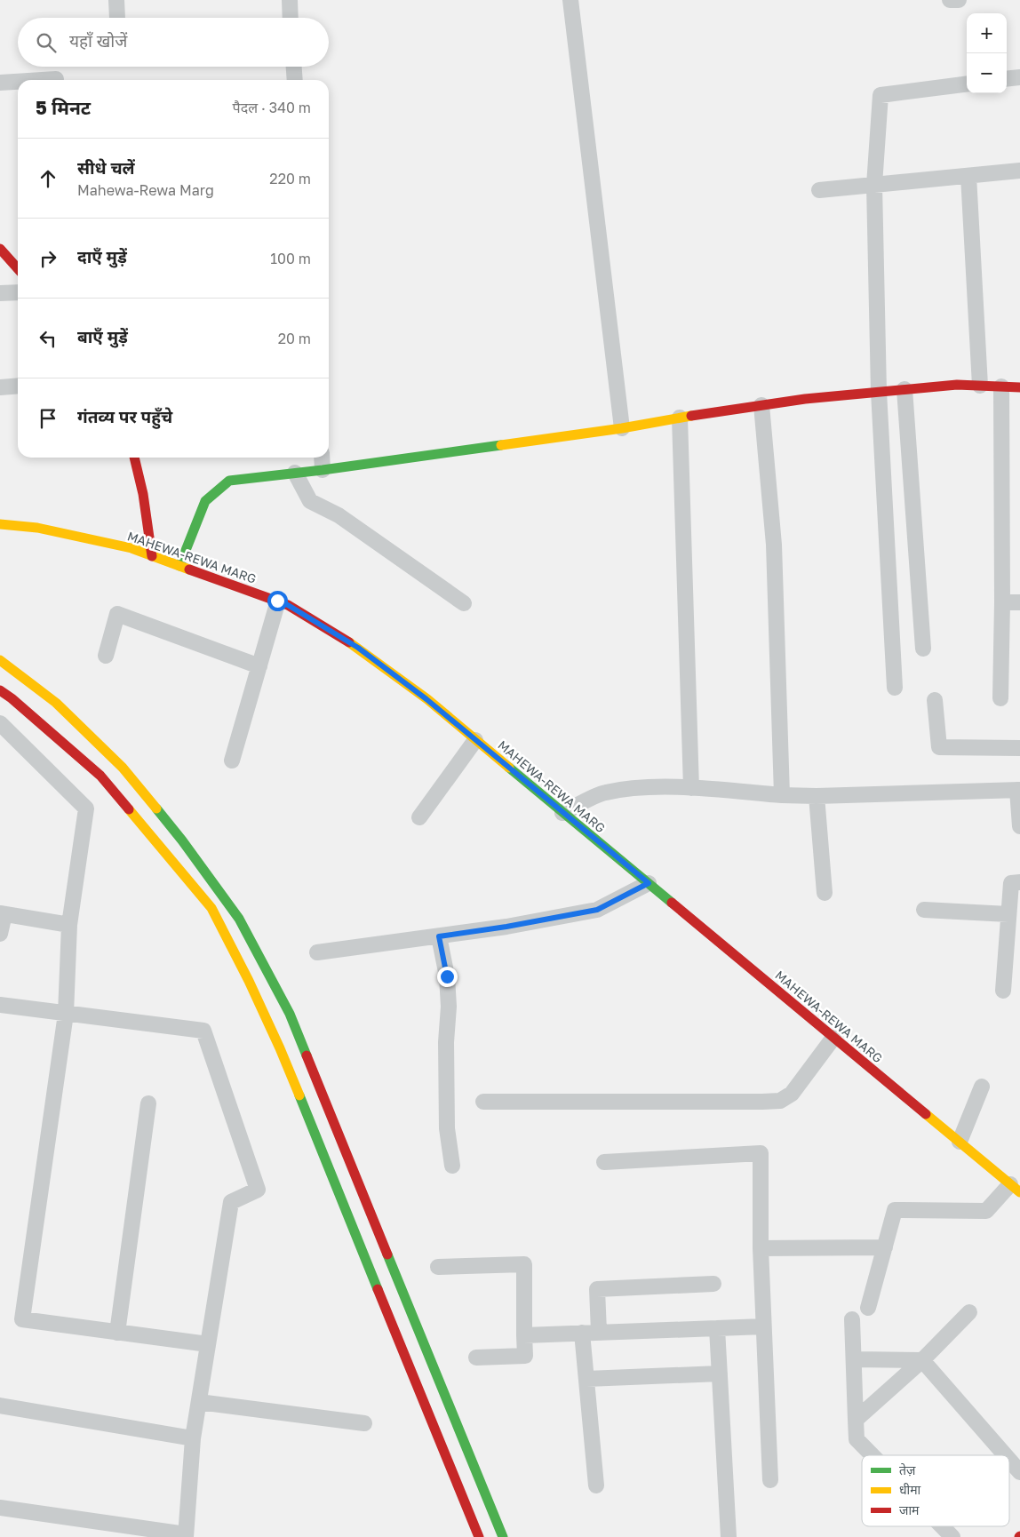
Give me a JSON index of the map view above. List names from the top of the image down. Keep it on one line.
{"streets":{"main road":["MAHEWA-REWA MARG"]},"legend":["तेज़","धीमा","जाम"],"page":{"map_buttons":["+","−"],"search":"यहाँ खोजें","heading":["5 मिनट","पैदल · 340 m"],"list":[["सीधे चलें","Mahewa-Rewa Marg","220 m"],["दाएँ मुड़ें","100 m"],["बाएँ मुड़ें","20 m"],"गंतव्य पर पहुँचे"]}}
